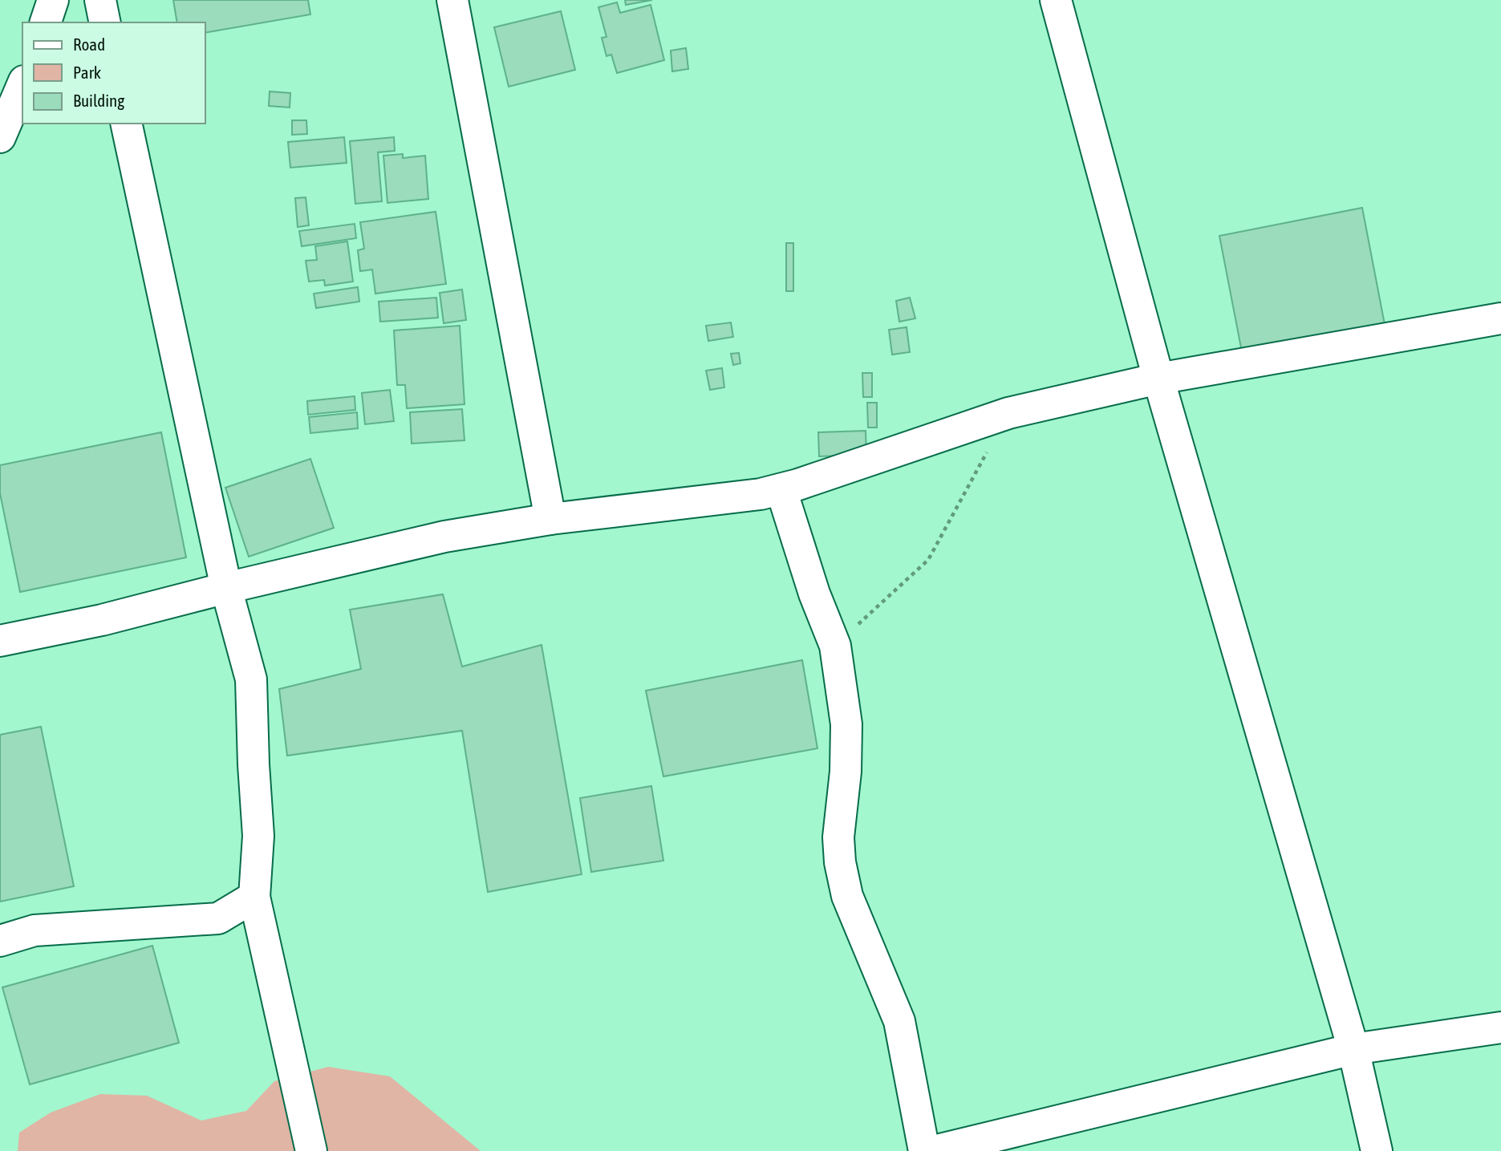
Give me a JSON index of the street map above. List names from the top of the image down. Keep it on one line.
{"legend":["Road","Park","Building"]}
